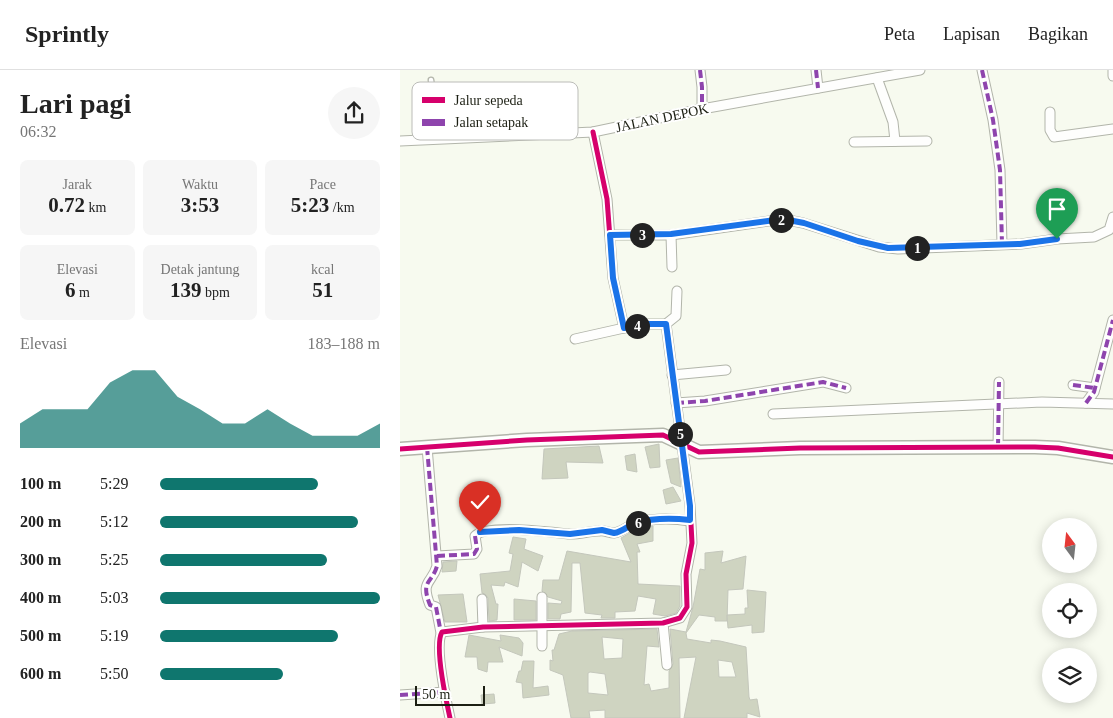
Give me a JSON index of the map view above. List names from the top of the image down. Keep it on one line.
{"streets":{"street":["JALAN DEPOK"]},"legend":["Jalur sepeda","Jalan setapak"],"scale_bar":"50 m","north":"top","page":{"header":"Sprintly","nav":["Peta","Lapisan","Bagikan"],"heading":["Lari pagi","06:32"],"stats":[["Jarak","0.72 km"],["Waktu","3:53"],["Pace","5:23 /km"],["Elevasi","6 m"],["Detak jantung","139 bpm"],["kcal","51"]],"pins":["2","3","1","4","5","6"],"chart":["Elevasi","183–188 m"],"list":[{"name":"100 m","note":"5:29"},{"name":"200 m","note":"5:12"},{"name":"300 m","note":"5:25"},{"name":"400 m","note":"5:03"},{"name":"500 m","note":"5:19"},{"name":"600 m","note":"5:50"}],"scale":"50 m"}}
